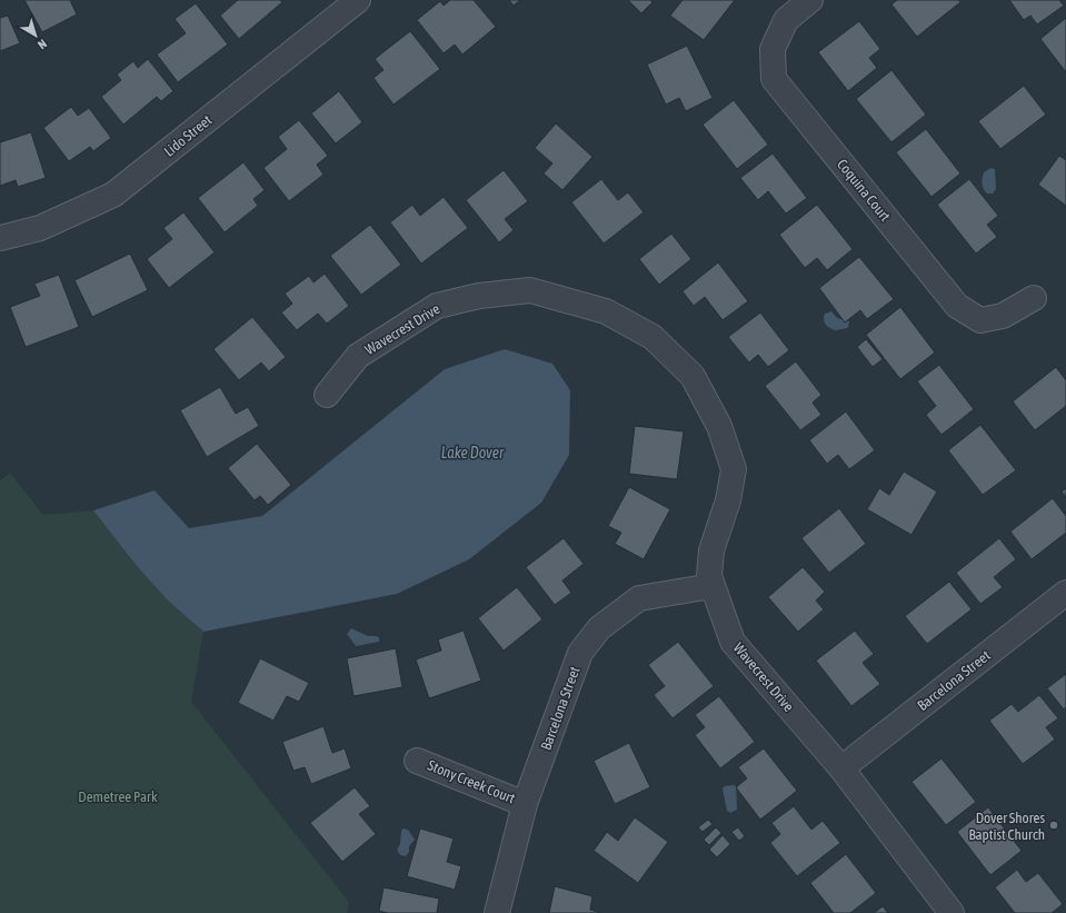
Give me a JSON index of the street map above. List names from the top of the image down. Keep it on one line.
{"streets":{"street":["Lido Street","Coquina Court","Wavecrest Drive","Barcelona Street","Stony Creek Court"]},"crossings":[["Wavecrest Drive","Barcelona Street"],["Barcelona Street","Stony Creek Court"]],"water":["Lake Dover"],"parks":["Demetree Park"],"places":["Dover Shores Baptist Church"],"north":"bottom right"}
